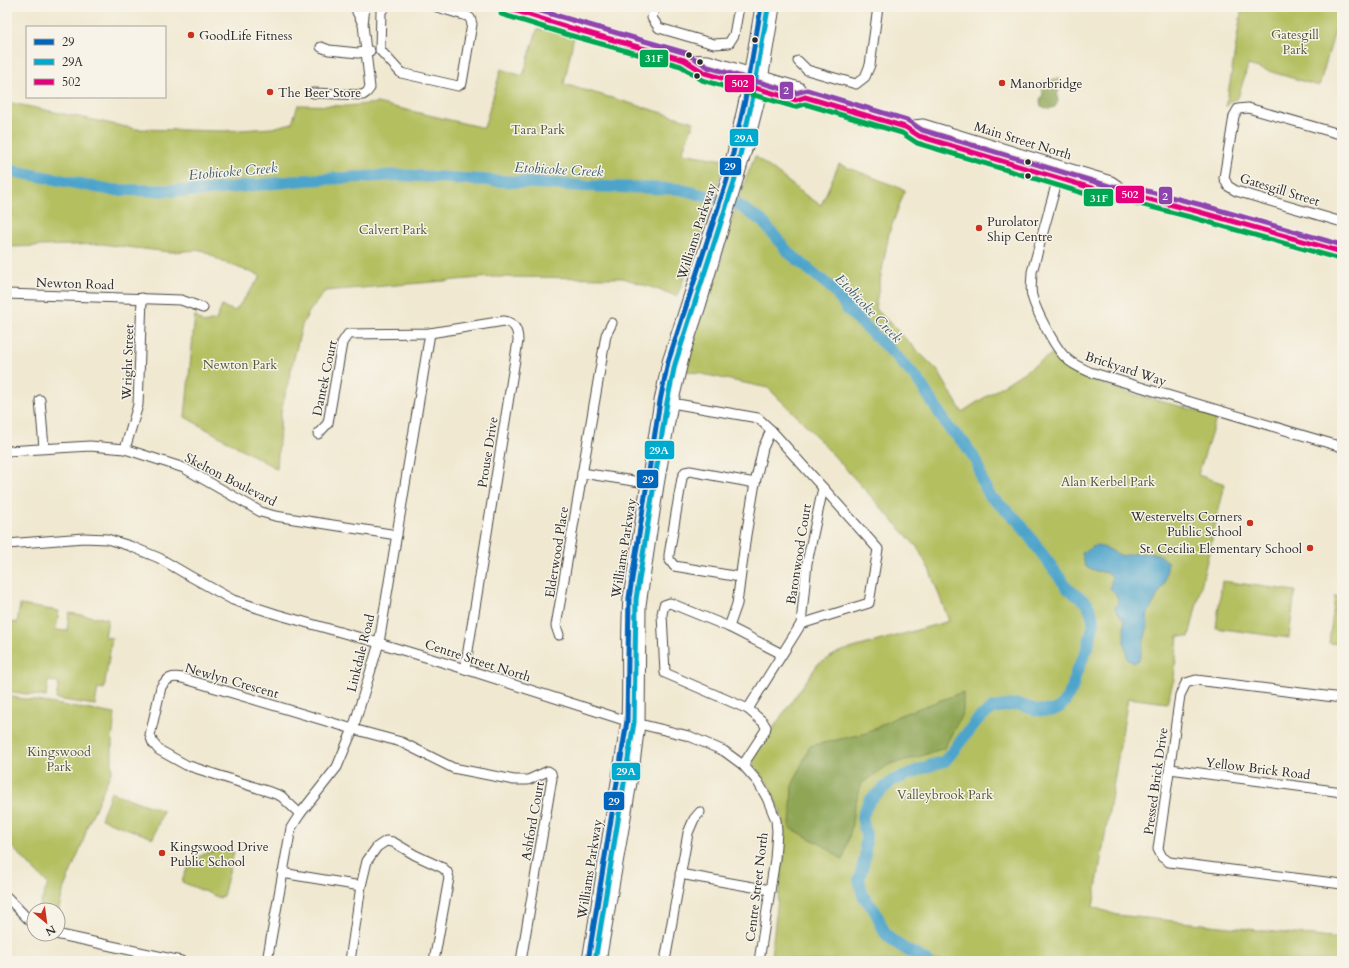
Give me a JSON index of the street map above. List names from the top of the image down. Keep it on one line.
{"streets":{"main road":["Main Street North","Williams Parkway"],"street":["Gatesgill Street","Newton Road","Wright Street","Brickyard Way","Dantek Court","Prouse Drive","Skelton Boulevard","Elderwood Place","Baronwood Court","Linkdale Road","Centre Street North","Newlyn Crescent","Yellow Brick Road","Pressed Brick Drive","Ashford Court"]},"crossings":[["Main Street North","Williams Parkway"],["Main Street North","Brickyard Way"],["Williams Parkway","Baronwood Court"],["Williams Parkway","Centre Street North"],["Newton Road","Wright Street"],["Wright Street","Skelton Boulevard"],["Dantek Court","Prouse Drive"],["Dantek Court","Linkdale Road"],["Prouse Drive","Linkdale Road"],["Prouse Drive","Centre Street North"],["Skelton Boulevard","Linkdale Road"],["Linkdale Road","Centre Street North"],["Linkdale Road","Newlyn Crescent"],["Linkdale Road","Ashford Court"],["Newlyn Crescent","Ashford Court"],["Yellow Brick Road","Pressed Brick Drive"]],"water":["Etobicoke Creek"],"parks":["Gatesgill Park","Tara Park","Calvert Park","Newton Park","Alan Kerbel Park","Kingswood Park","Valleybrook Park"],"places":["GoodLife Fitness","Manorbridge","The Beer Store","Purolator Ship Centre","Westervelts Corners Public School","St. Cecilia Elementary School","Kingswood Drive Public School"],"lines":["transit line 29","transit line 502","transit line 2","transit line 29A","transit line 31F"],"legend":["29","29A","502"],"north":"bottom right"}
